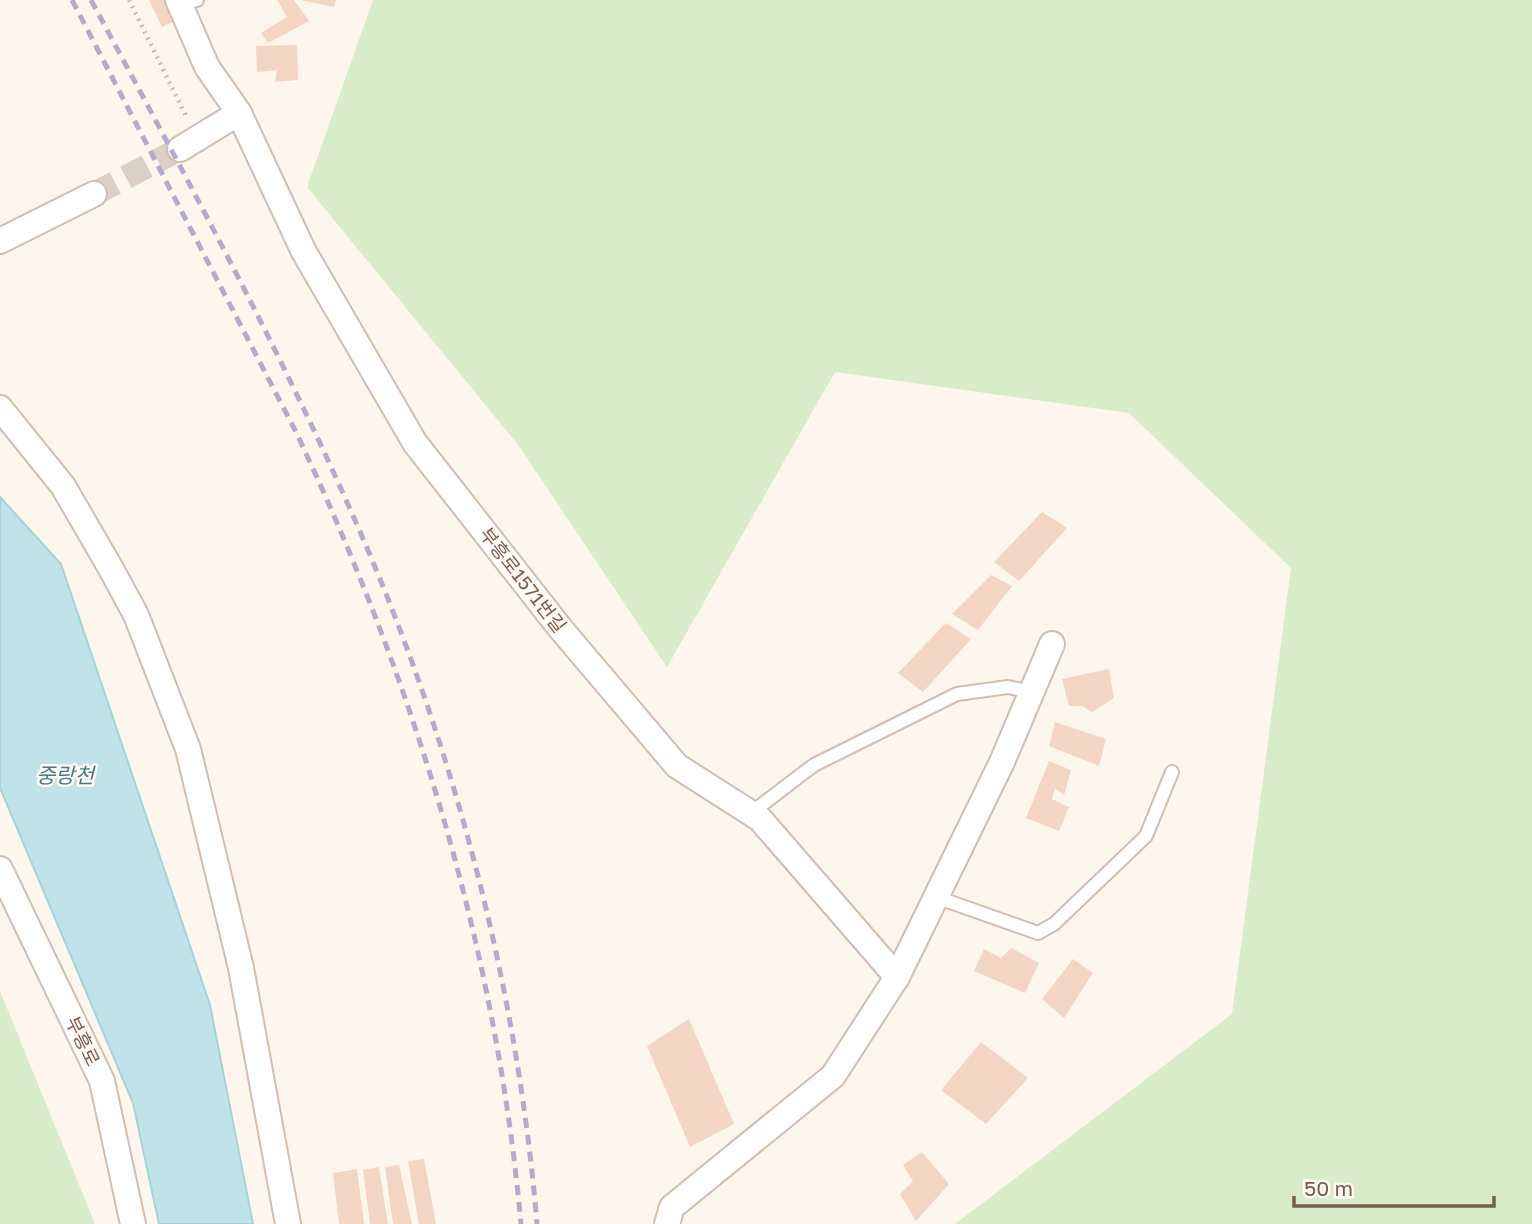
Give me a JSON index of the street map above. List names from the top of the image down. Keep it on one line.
{"streets":{"street":["부흥로1571번길","부흥로"]},"water":["중랑천"],"scale_bar":"50 m"}
